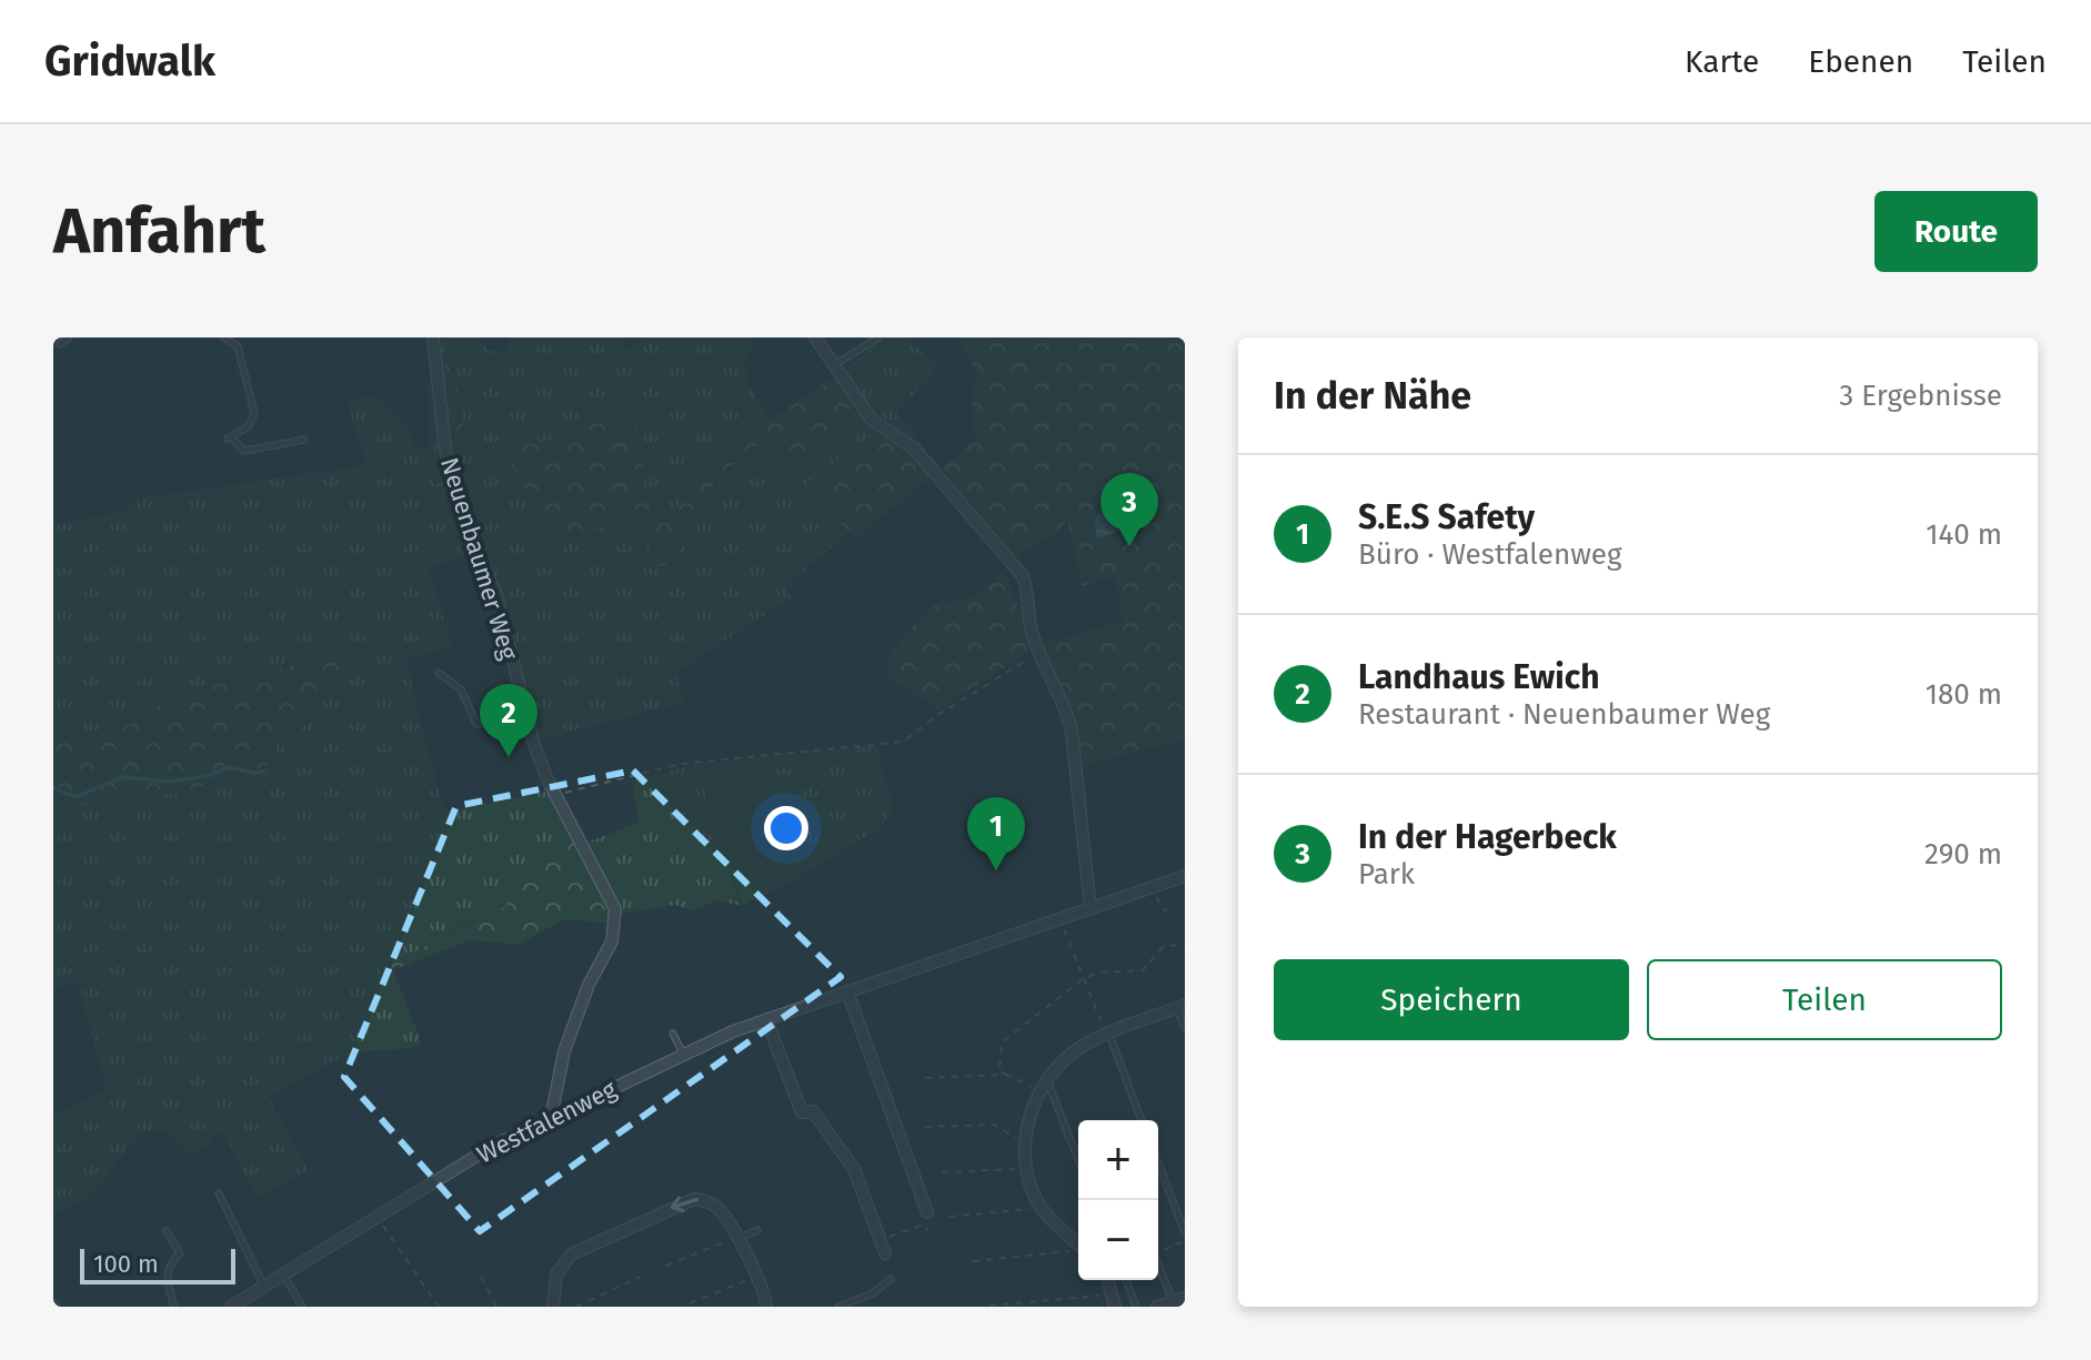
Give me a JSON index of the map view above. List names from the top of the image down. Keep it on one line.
{"streets":{"street":["Neuenbaumer Weg","Westfalenweg"]},"crossings":[["Neuenbaumer Weg","Westfalenweg"]],"scale_bar":"100 m","page":{"header":"Gridwalk","nav":["Karte","Ebenen","Teilen"],"buttons":["Route",["Speichern","Teilen"]],"title":"Anfahrt","heading":["In der Nähe","3 Ergebnisse"],"list":[{"mark":"1","name":"S.E.S Safety","note":"Büro · Westfalenweg","value":"140 m"},{"mark":"2","name":"Landhaus Ewich","note":"Restaurant · Neuenbaumer Weg","value":"180 m"},{"mark":"3","name":"In der Hagerbeck","note":"Park","value":"290 m"}],"pins":["3","2","1"],"map_buttons":["+","−"],"scale":"100 m"}}
